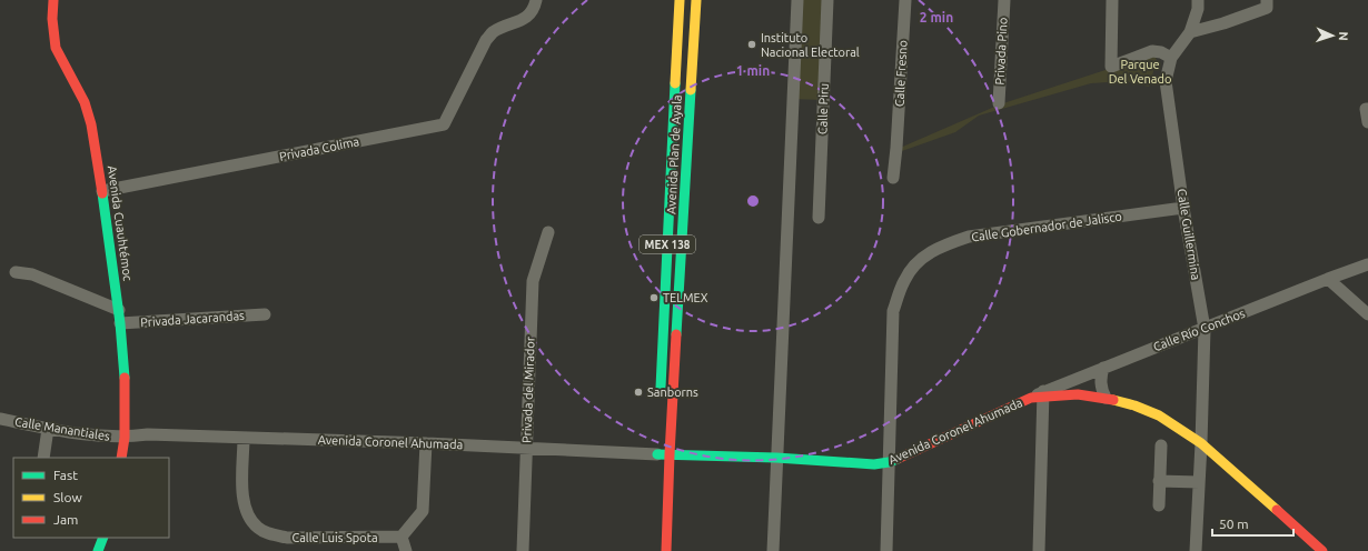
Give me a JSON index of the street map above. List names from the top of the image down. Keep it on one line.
{"streets":{"main road":["Avenida Plan de Ayala","Avenida Cuauhtémoc","MEX 138","Avenida Coronel Ahumada"],"street":["Privada Pino","Calle Fresno","Calle Piru","Privada Colima","Calle Gobernador de Jalisco","Calle Guillermina","Privada Jacarandas","Calle Río Conchos","Privada del Mirador","Calle Manantiales","Calle Luis Spota"]},"crossings":[["Privada Colima","Avenida Cuauhtémoc"],["Avenida Plan de Ayala","Avenida Coronel Ahumada"],["Avenida Cuauhtémoc","Privada Jacarandas"],["Avenida Cuauhtémoc","Calle Manantiales"],["Avenida Cuauhtémoc","Avenida Coronel Ahumada"],["Calle Gobernador de Jalisco","Calle Guillermina"],["Calle Gobernador de Jalisco","Avenida Coronel Ahumada"],["Calle Guillermina","Calle Río Conchos"],["Calle Guillermina","Avenida Coronel Ahumada"],["Calle Río Conchos","Avenida Coronel Ahumada"],["Privada del Mirador","Avenida Coronel Ahumada"],["Calle Manantiales","Avenida Coronel Ahumada"],["Avenida Coronel Ahumada","Calle Luis Spota"]],"parks":["Parque Del Venado"],"places":["Instituto Nacional Electoral","TELMEX","Sanborns"],"legend":["Fast","Slow","Jam"],"scale_bar":"50 m","north":"right","rings":["2 min","1 min"]}
